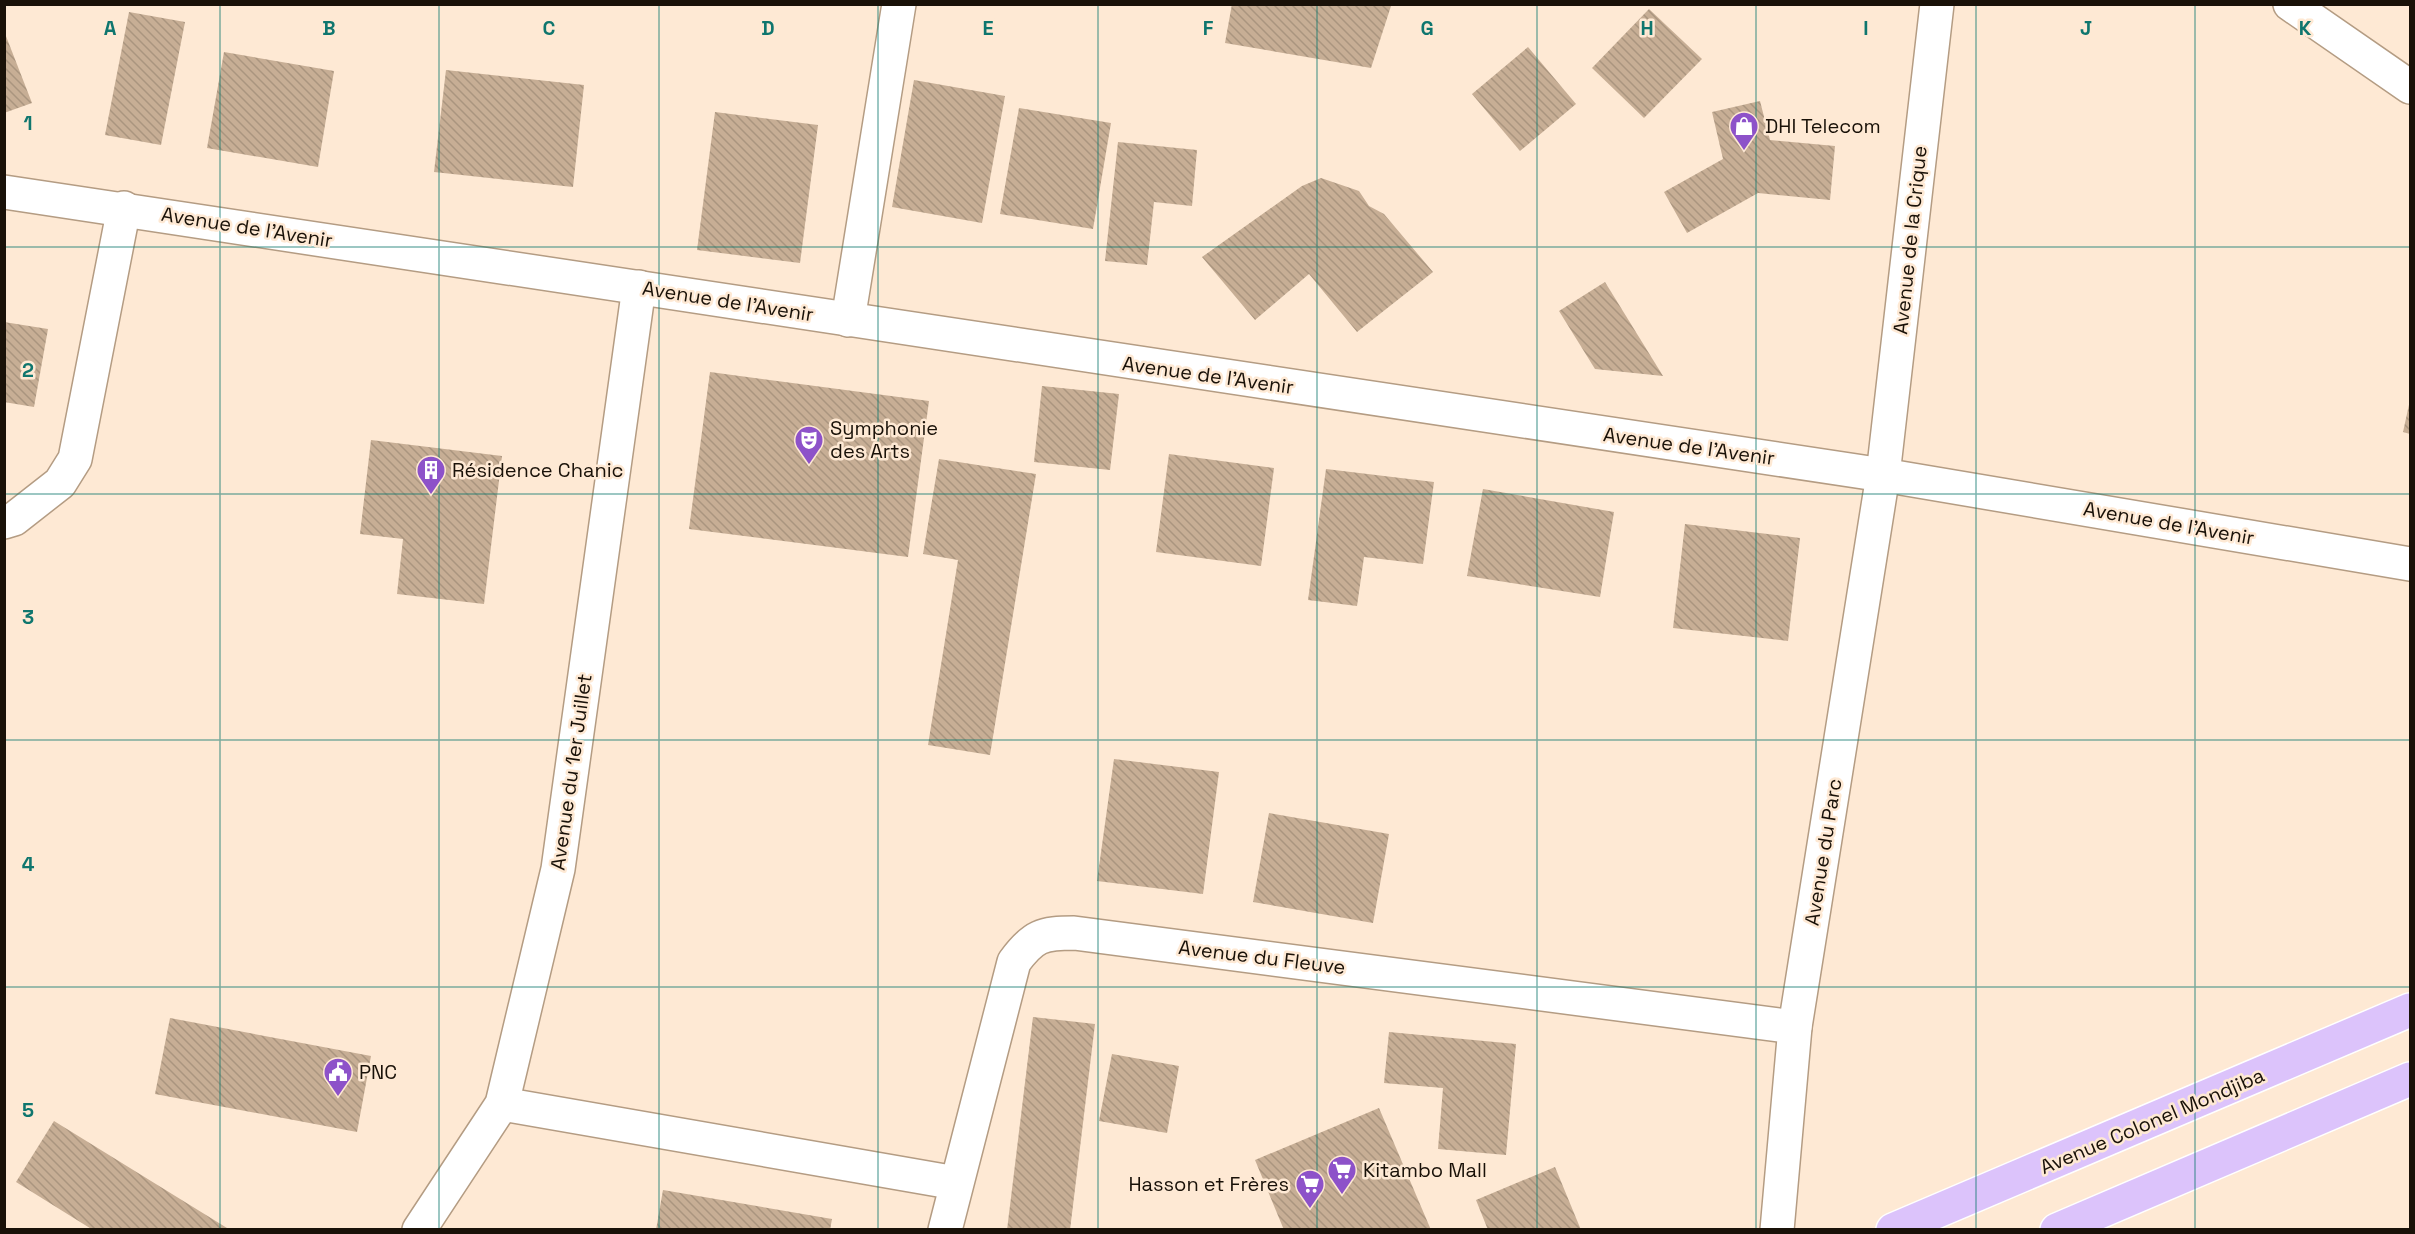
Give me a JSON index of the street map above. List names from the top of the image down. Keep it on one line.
{"streets":{"main road":["Avenue Colonel Mondjiba"],"street":["Avenue de l'Avenir","Avenue de la Crique","Avenue du 1er Juillet","Avenue du Parc","Avenue du Fleuve"]},"crossings":[["Avenue de l'Avenir","Avenue de la Crique"],["Avenue de l'Avenir","Avenue du 1er Juillet"],["Avenue de l'Avenir","Avenue du Parc"],["Avenue de la Crique","Avenue du Parc"],["Avenue du Parc","Avenue du Fleuve"]],"places":{"shop":["DHI Telecom"],"theatre":["Symphonie des Arts"],"building":["Résidence Chanic"],"public building":["PNC"],"supermarket":["Kitambo Mall","Hasson et Frères"]},"grid":{"columns":["A","B","C","D","E","F","G","H","I","J","K"],"rows":["1","2","3","4","5"]}}
